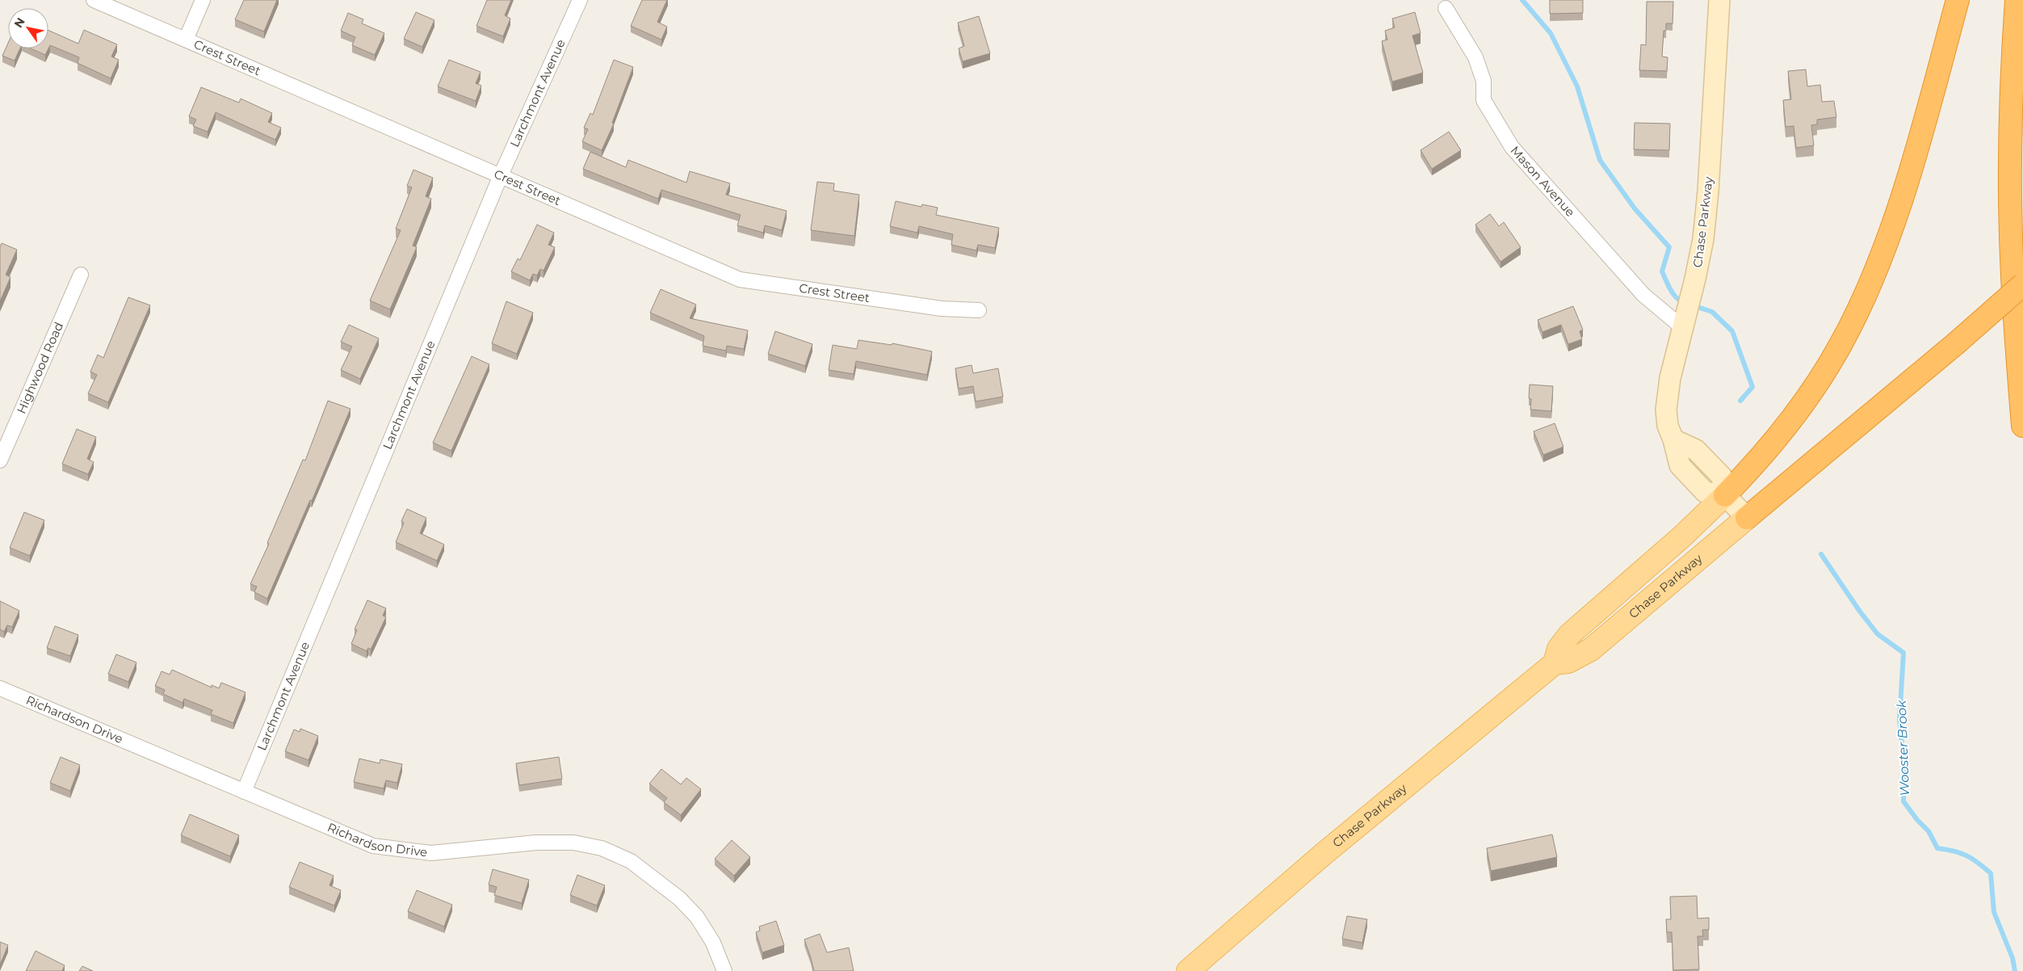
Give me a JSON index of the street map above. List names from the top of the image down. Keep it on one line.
{"streets":{"main road":["Chase Parkway"],"street":["Crest Street","Larchmont Avenue","Mason Avenue","Highwood Road","Richardson Drive"]},"crossings":[["Crest Street","Larchmont Avenue"],["Larchmont Avenue","Richardson Drive"],["Mason Avenue","Chase Parkway"]],"water":["Wooster Brook"],"north":"top left"}
